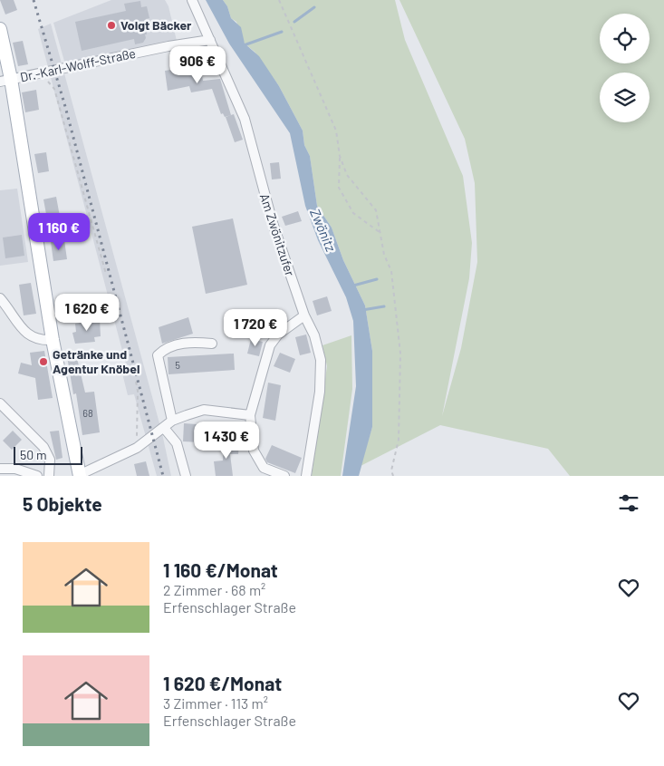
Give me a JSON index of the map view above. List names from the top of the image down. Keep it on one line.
{"streets":{"street":["Dr.-Karl-Wolff-Straße","Am Zwönitzufer"]},"crossings":[["Dr.-Karl-Wolff-Straße","Am Zwönitzufer"]],"water":["Zwönitz"],"places":["Voigt Bäcker","Getränke und Agentur Knöbel"],"house_numbers":["5","68"],"scale_bar":"50 m","page":{"price":["906 €","1 160 €","1 620 €","1 720 €","1 430 €"],"scale":"50 m","heading":"5 Objekte","list":[{"name":"1 160 €/Monat","note":"2 Zimmer · 68 m² · Erfenschlager Straße"},{"name":"1 620 €/Monat","note":"3 Zimmer · 113 m² · Erfenschlager Straße"}]}}
